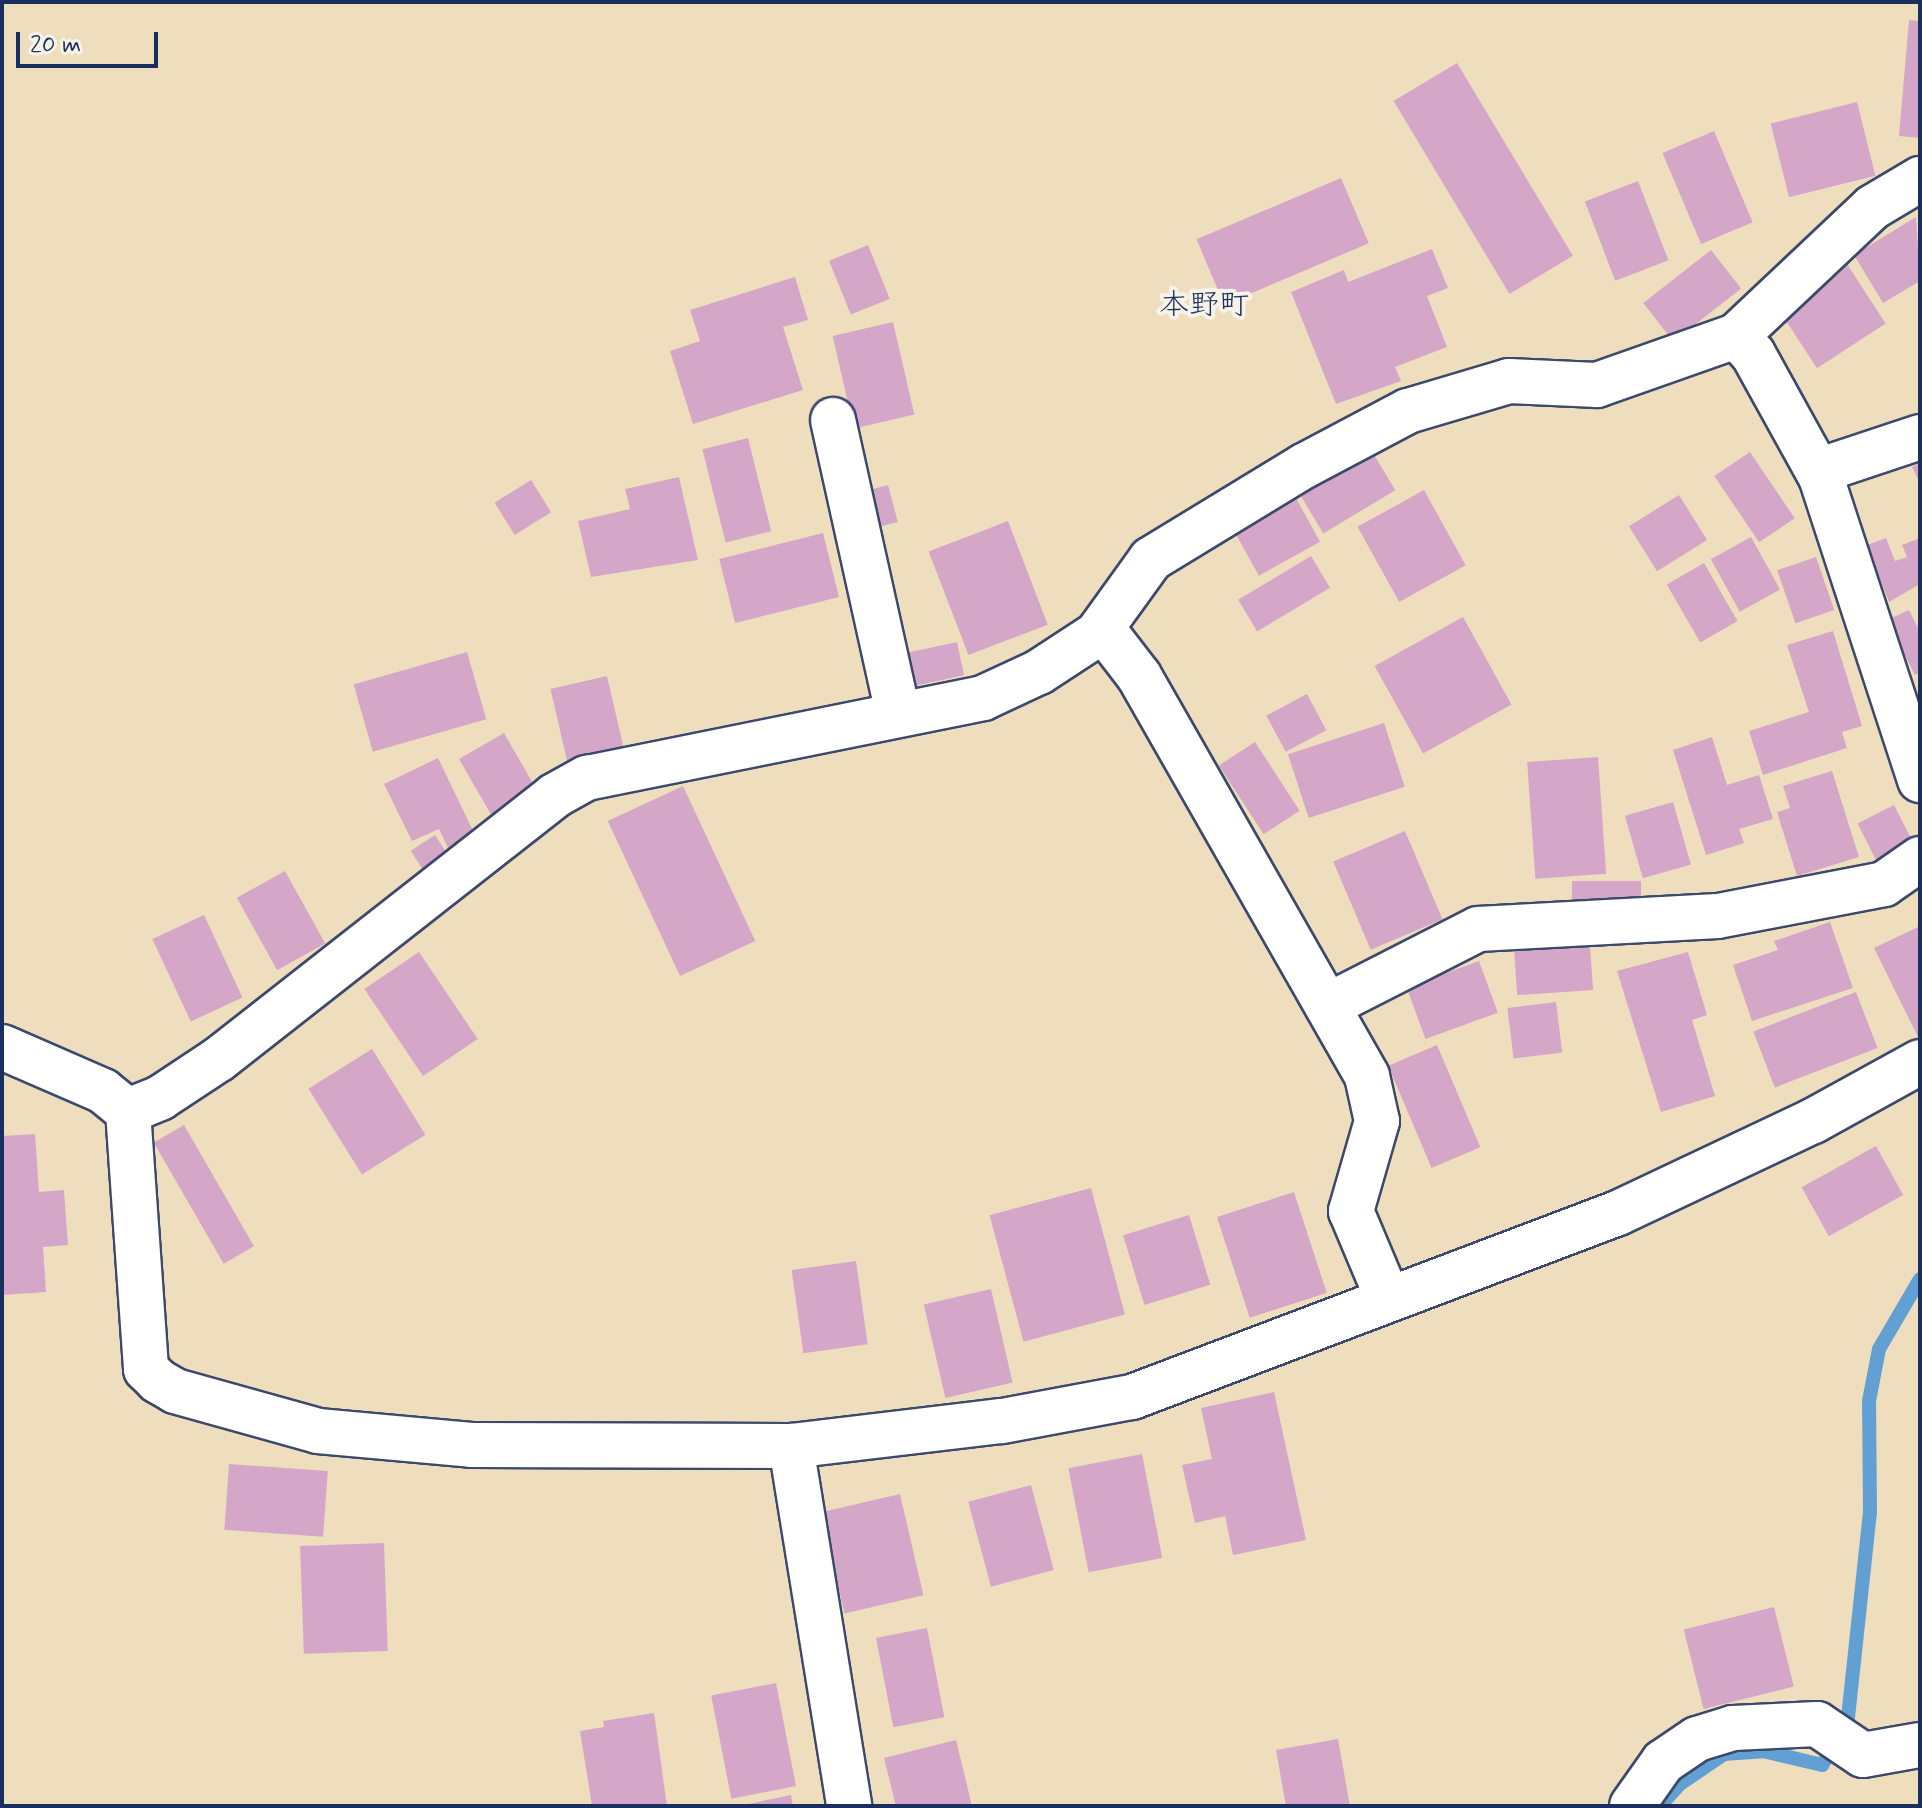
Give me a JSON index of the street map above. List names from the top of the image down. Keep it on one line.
{"districts":["本野町"],"scale_bar":"20 m"}
